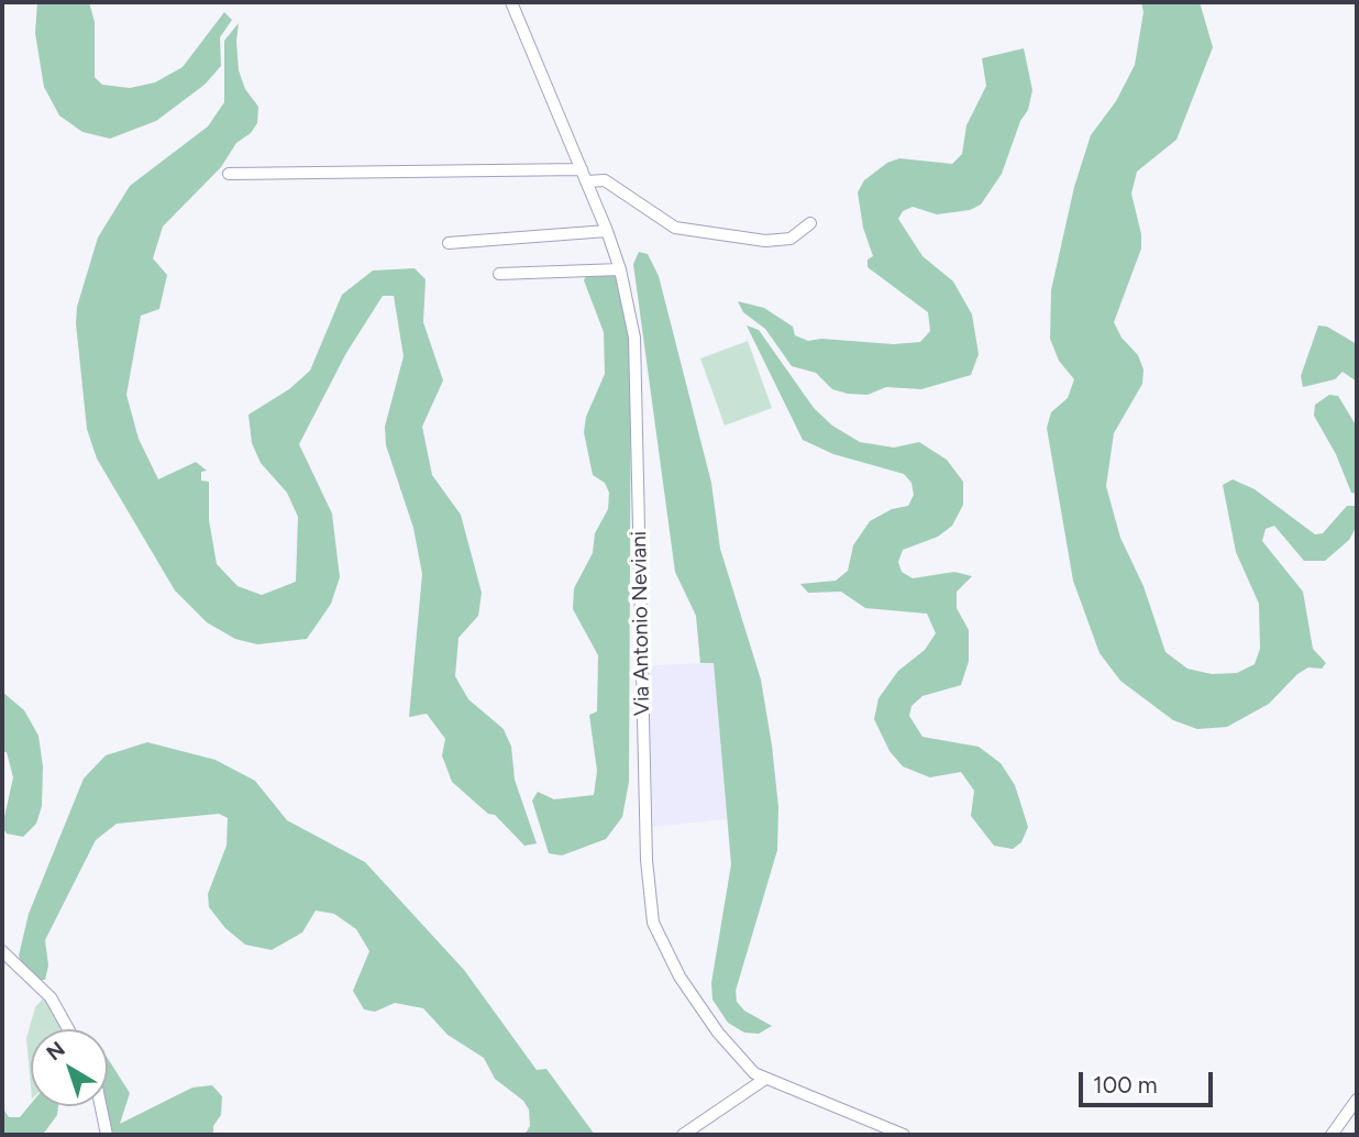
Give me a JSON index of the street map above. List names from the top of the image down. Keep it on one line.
{"streets":{"street":["Via Antonio Neviani"]},"scale_bar":"100 m","north":"top left"}
